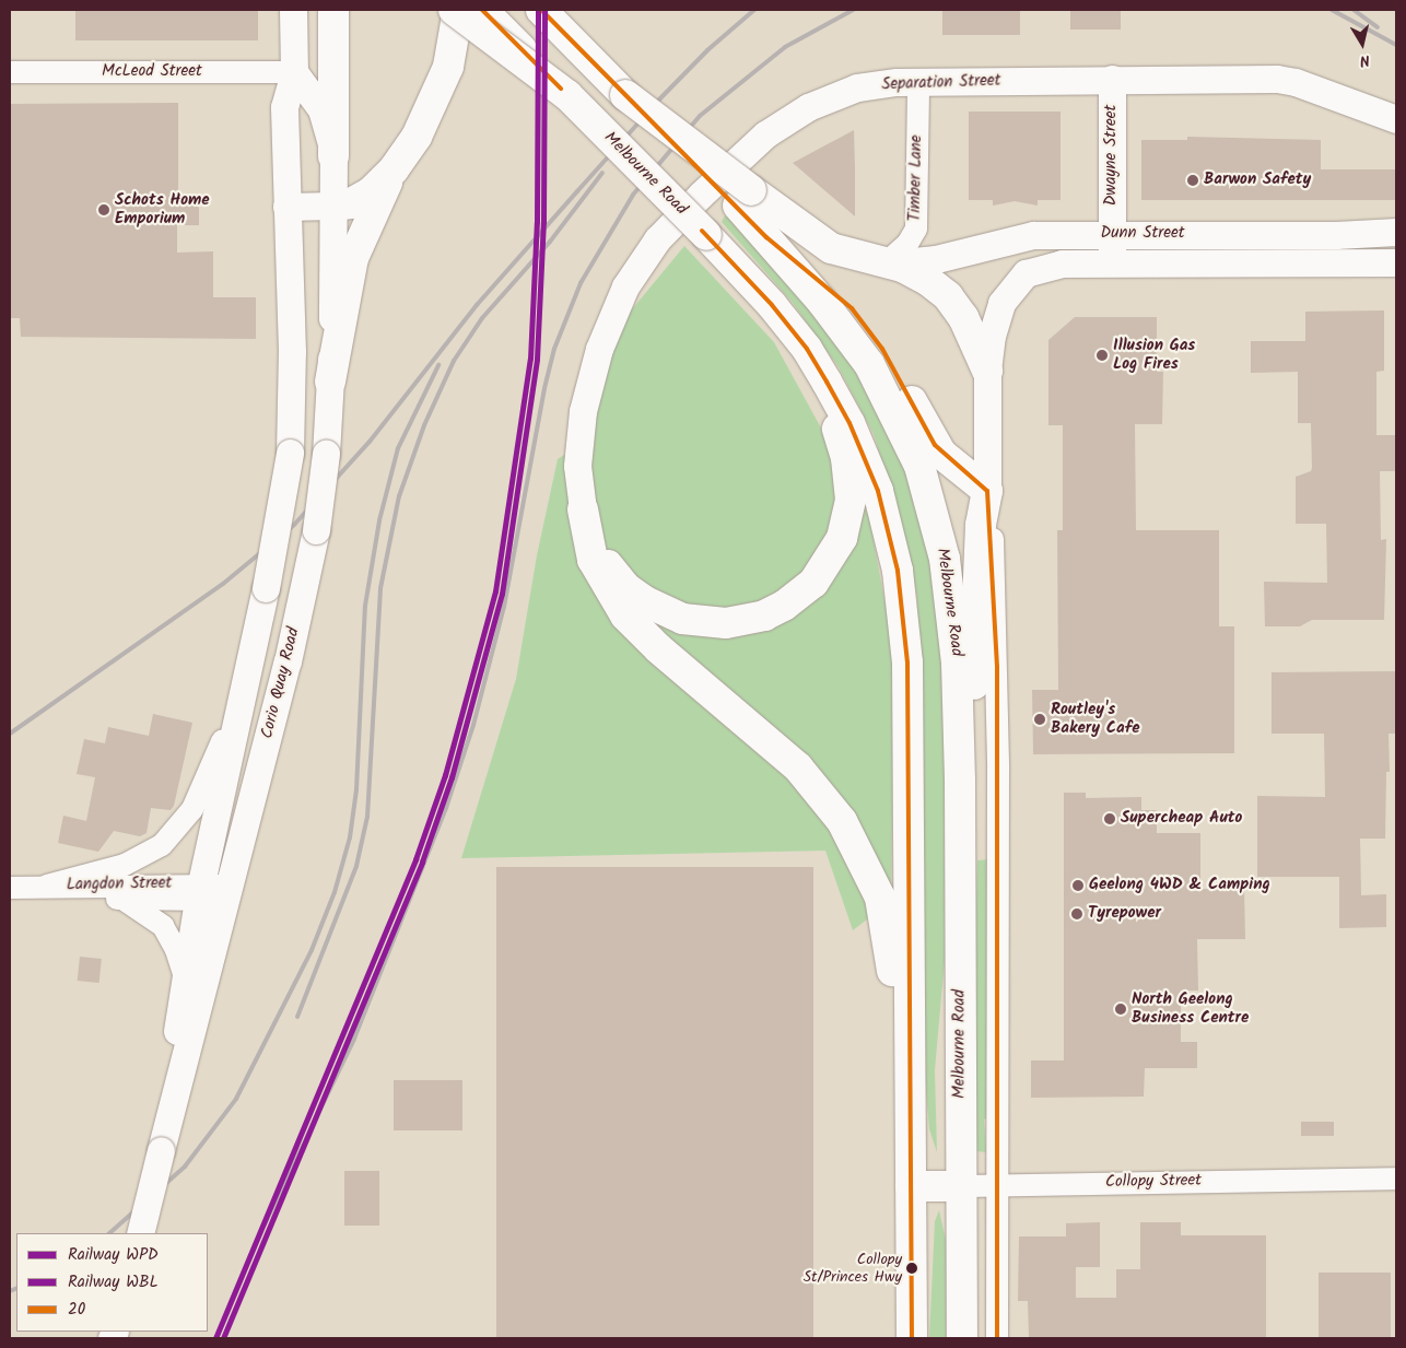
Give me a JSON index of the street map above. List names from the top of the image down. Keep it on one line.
{"streets":{"highway":["Melbourne Road","Collopy Street"],"main road":["Separation Street","Dwayne Street","Dunn Street","Corio Quay Road"],"street":["McLeod Street","Timber Lane","Langdon Street"]},"crossings":[["McLeod Street","Corio Quay Road"],["Separation Street","Dwayne Street"],["Separation Street","Timber Lane"],["Dwayne Street","Dunn Street"],["Melbourne Road","Collopy Street"],["Timber Lane","Dunn Street"],["Corio Quay Road","Langdon Street"]],"places":["Barwon Safety","Schots Home Emporium","Illusion Gas Log Fires","Routley's Bakery Cafe","Supercheap Auto","Geelong 4WD & Camping","Tyrepower","North Geelong Business Centre","Collopy St/Princes Hwy"],"lines":["rail line WPD","rail line WBL","transit line 20"],"legend":["Railway WPD","Railway WBL","20"],"north":"bottom"}
